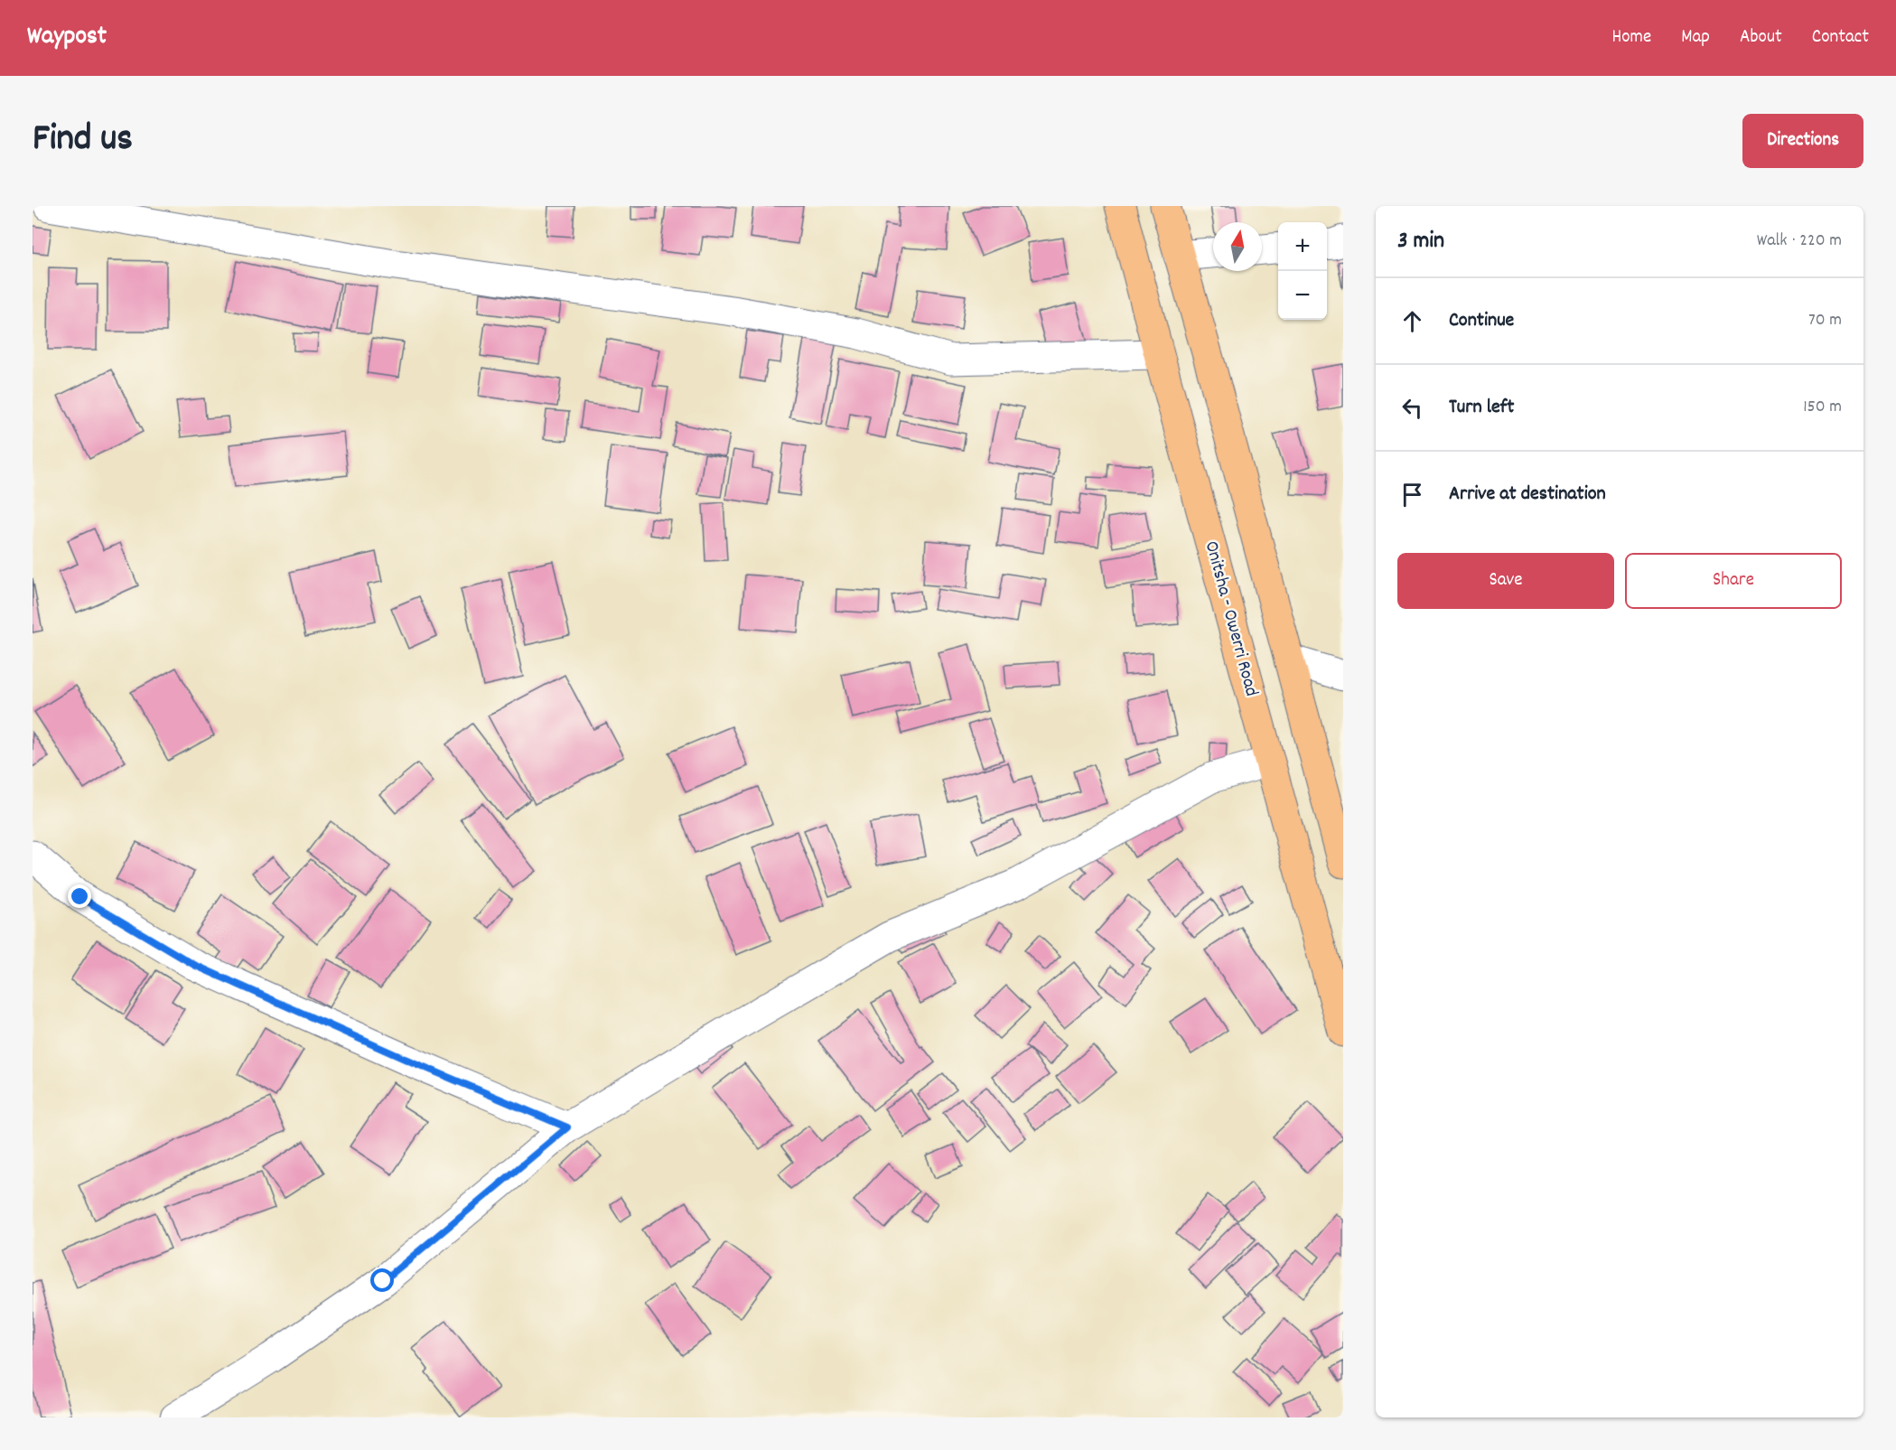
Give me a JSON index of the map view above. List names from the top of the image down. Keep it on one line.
{"streets":{"highway":["Onitsha - Owerri Road"]},"north":"top","page":{"header":"Waypost","nav":["Home","Map","About","Contact"],"title":"Find us","buttons":["Directions",["Save","Share"]],"heading":["3 min","Walk · 220 m"],"map_buttons":["+","−"],"list":[["Continue","70 m"],["Turn left","150 m"],"Arrive at destination"]}}
